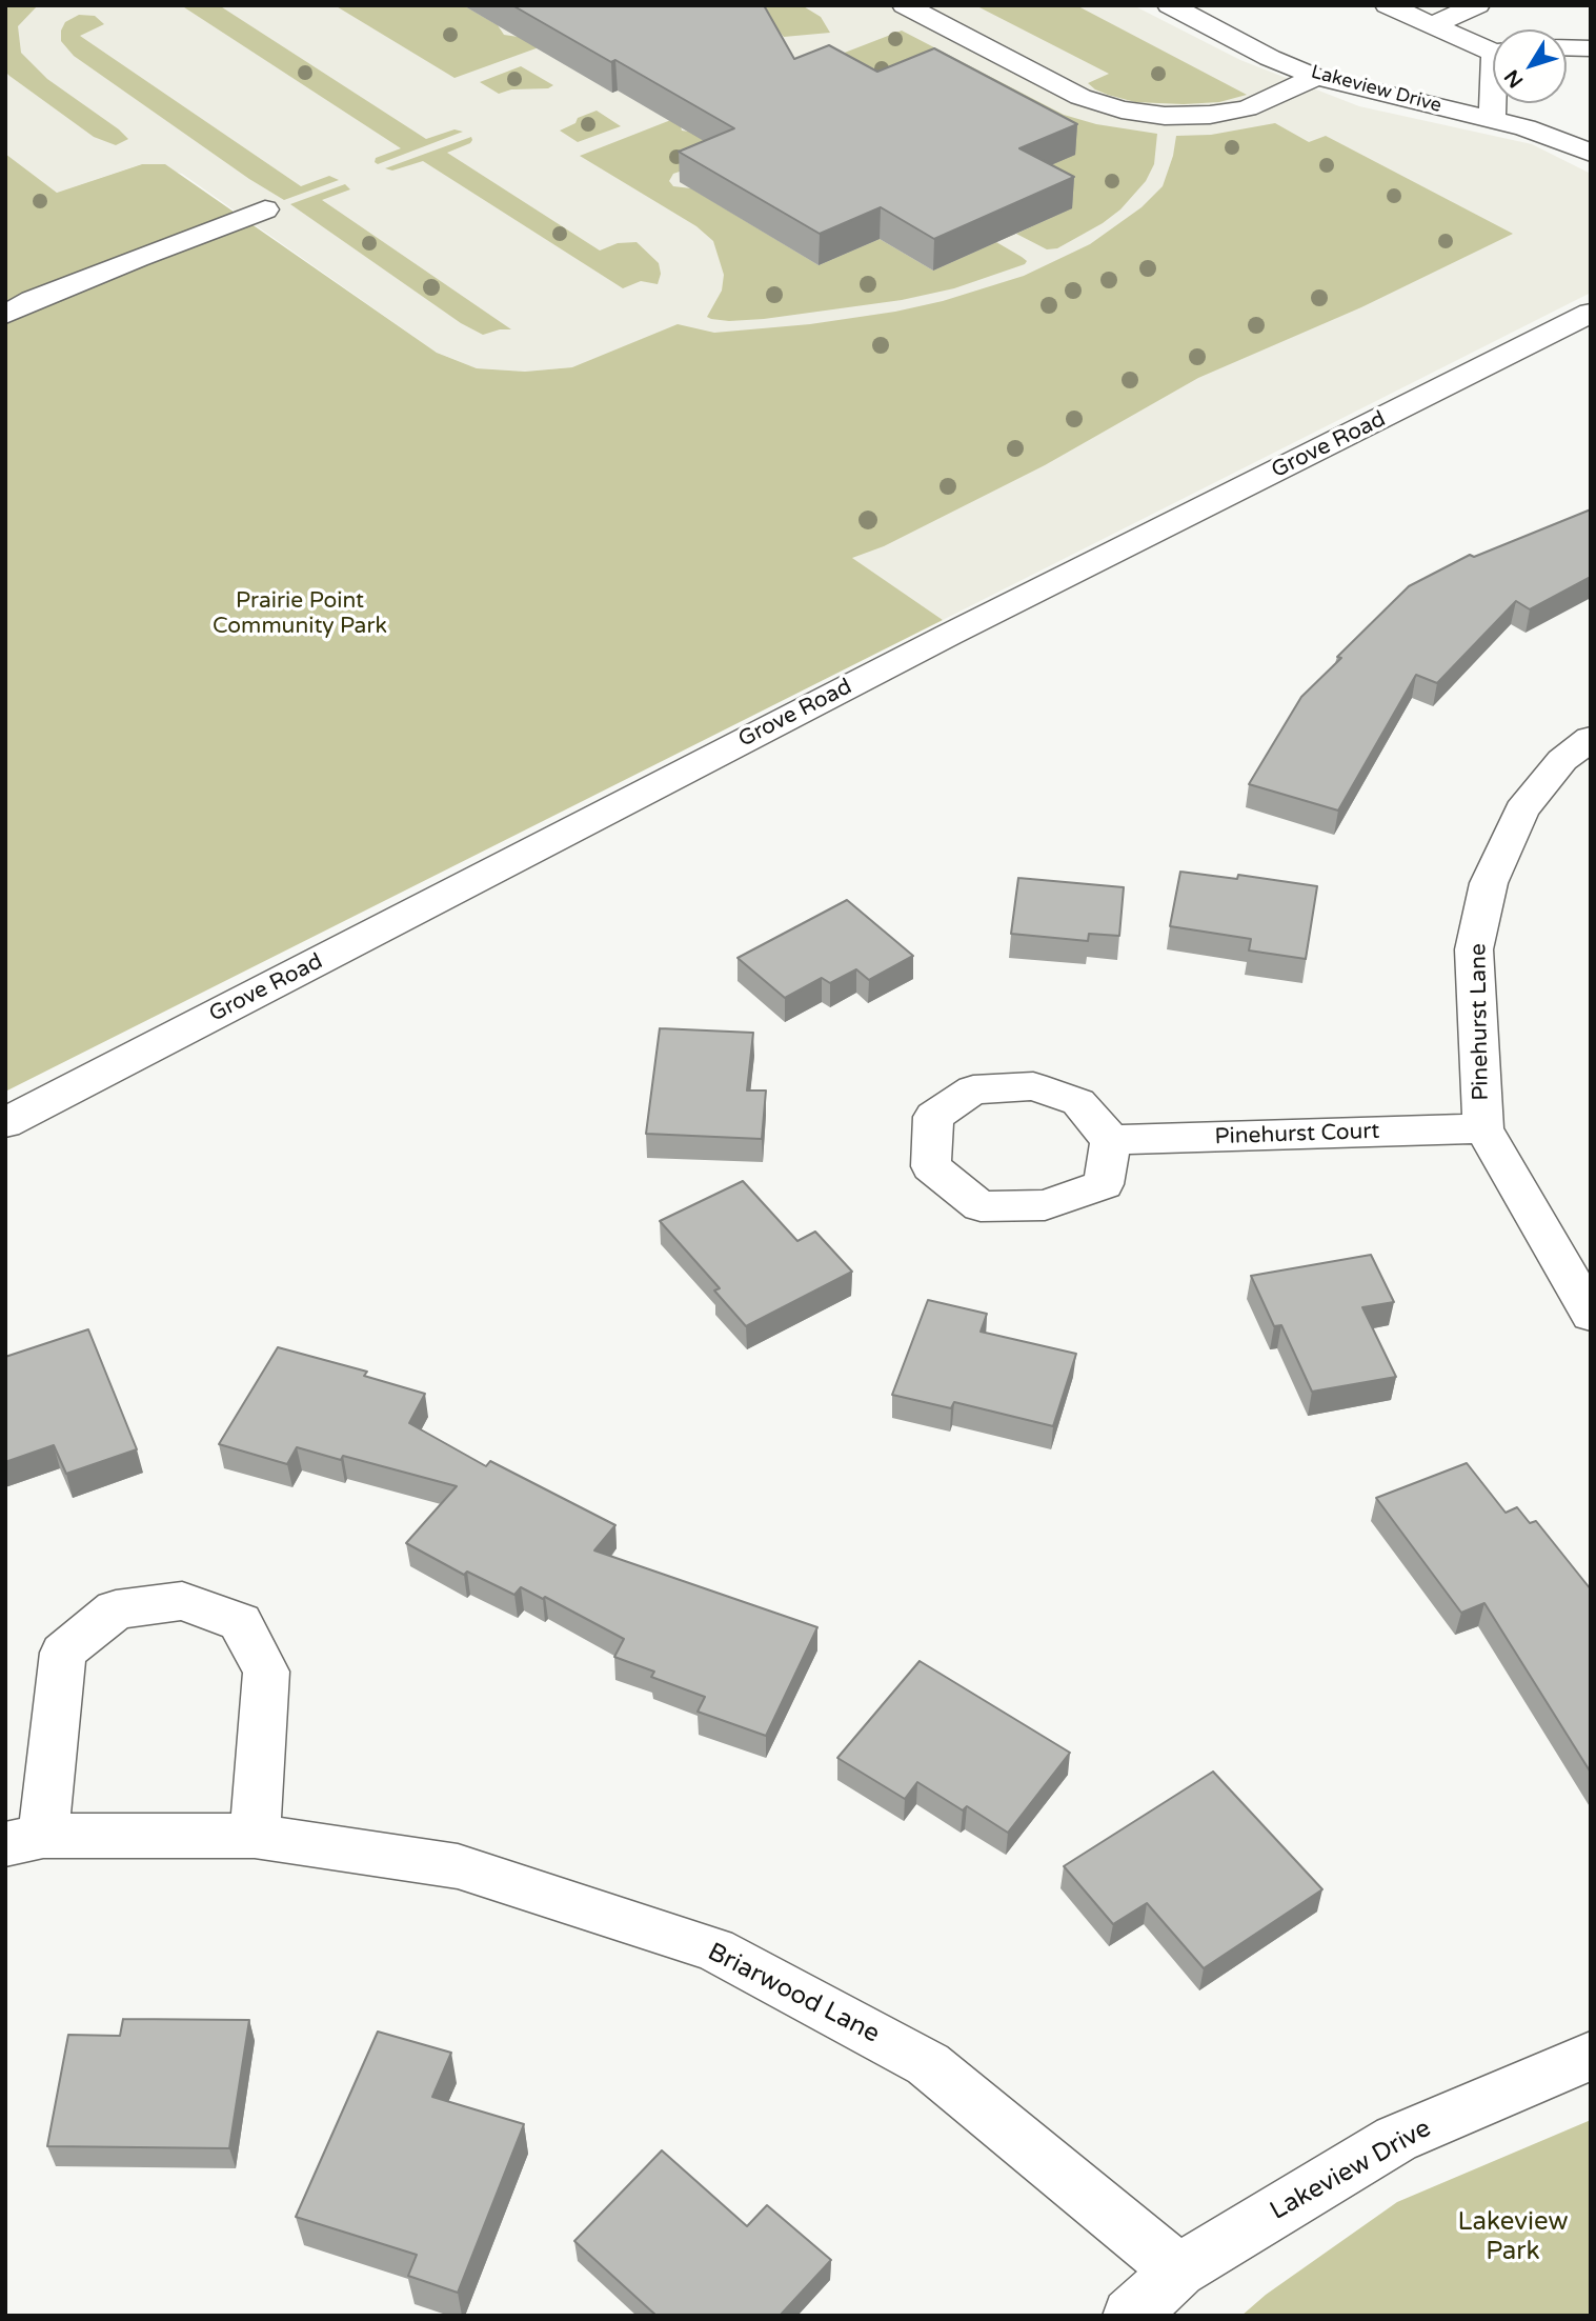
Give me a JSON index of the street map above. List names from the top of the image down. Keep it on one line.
{"streets":{"street":["Lakeview Drive","Grove Road","Pinehurst Lane","Pinehurst Court","Briarwood Lane"]},"crossings":[["Lakeview Drive","Briarwood Lane"],["Pinehurst Lane","Pinehurst Court"]],"parks":["Prairie Point Community Park","Lakeview Park"],"north":"bottom left"}
